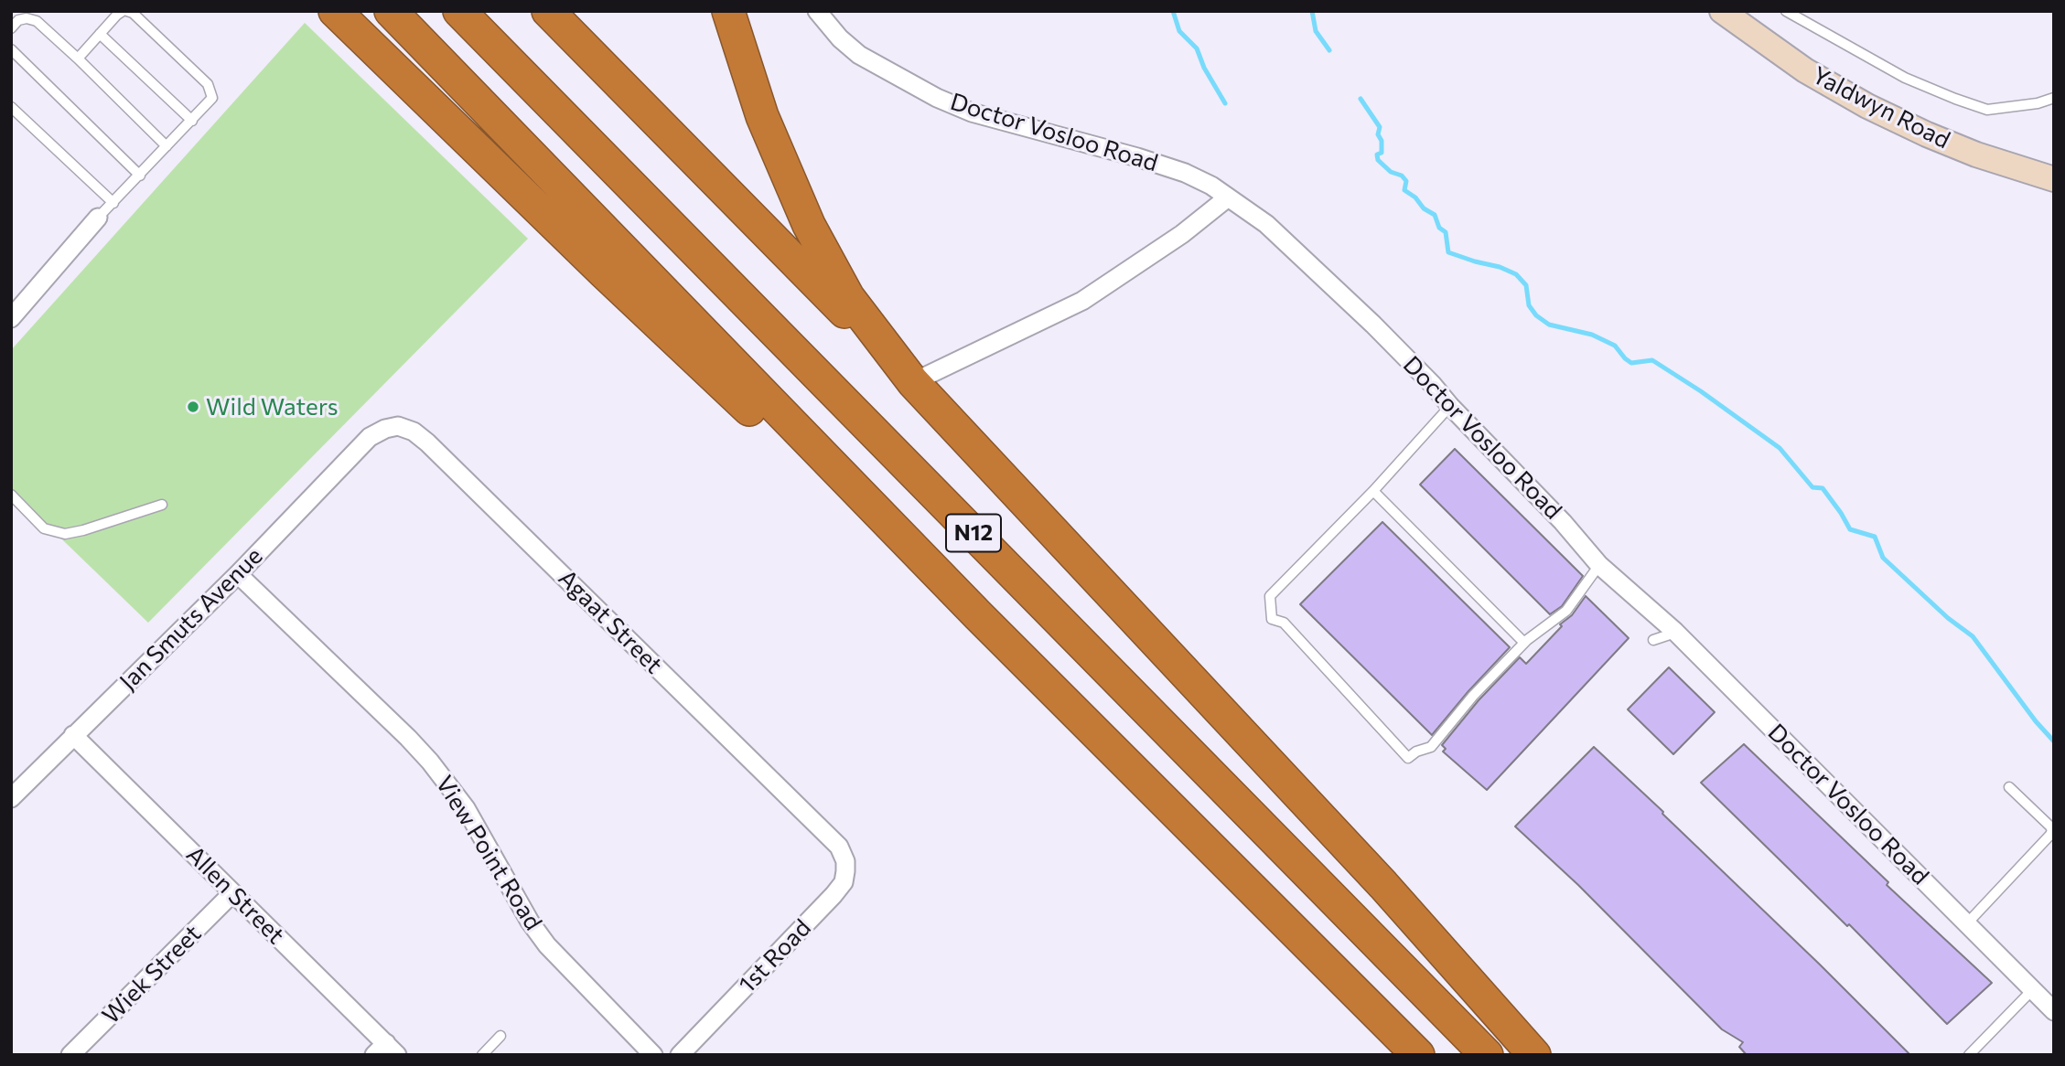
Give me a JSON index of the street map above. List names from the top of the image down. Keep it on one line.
{"streets":{"highway":["N12"],"main road":["Yaldwyn Road"],"street":["Doctor Vosloo Road","Jan Smuts Avenue","Agaat Street","View Point Road","Allen Street","1st Road","Wiek Street"]},"crossings":[["Jan Smuts Avenue","Agaat Street"],["Jan Smuts Avenue","View Point Road"],["Jan Smuts Avenue","Allen Street"],["Agaat Street","1st Road"],["Allen Street","Wiek Street"]],"places":["Wild Waters"]}
